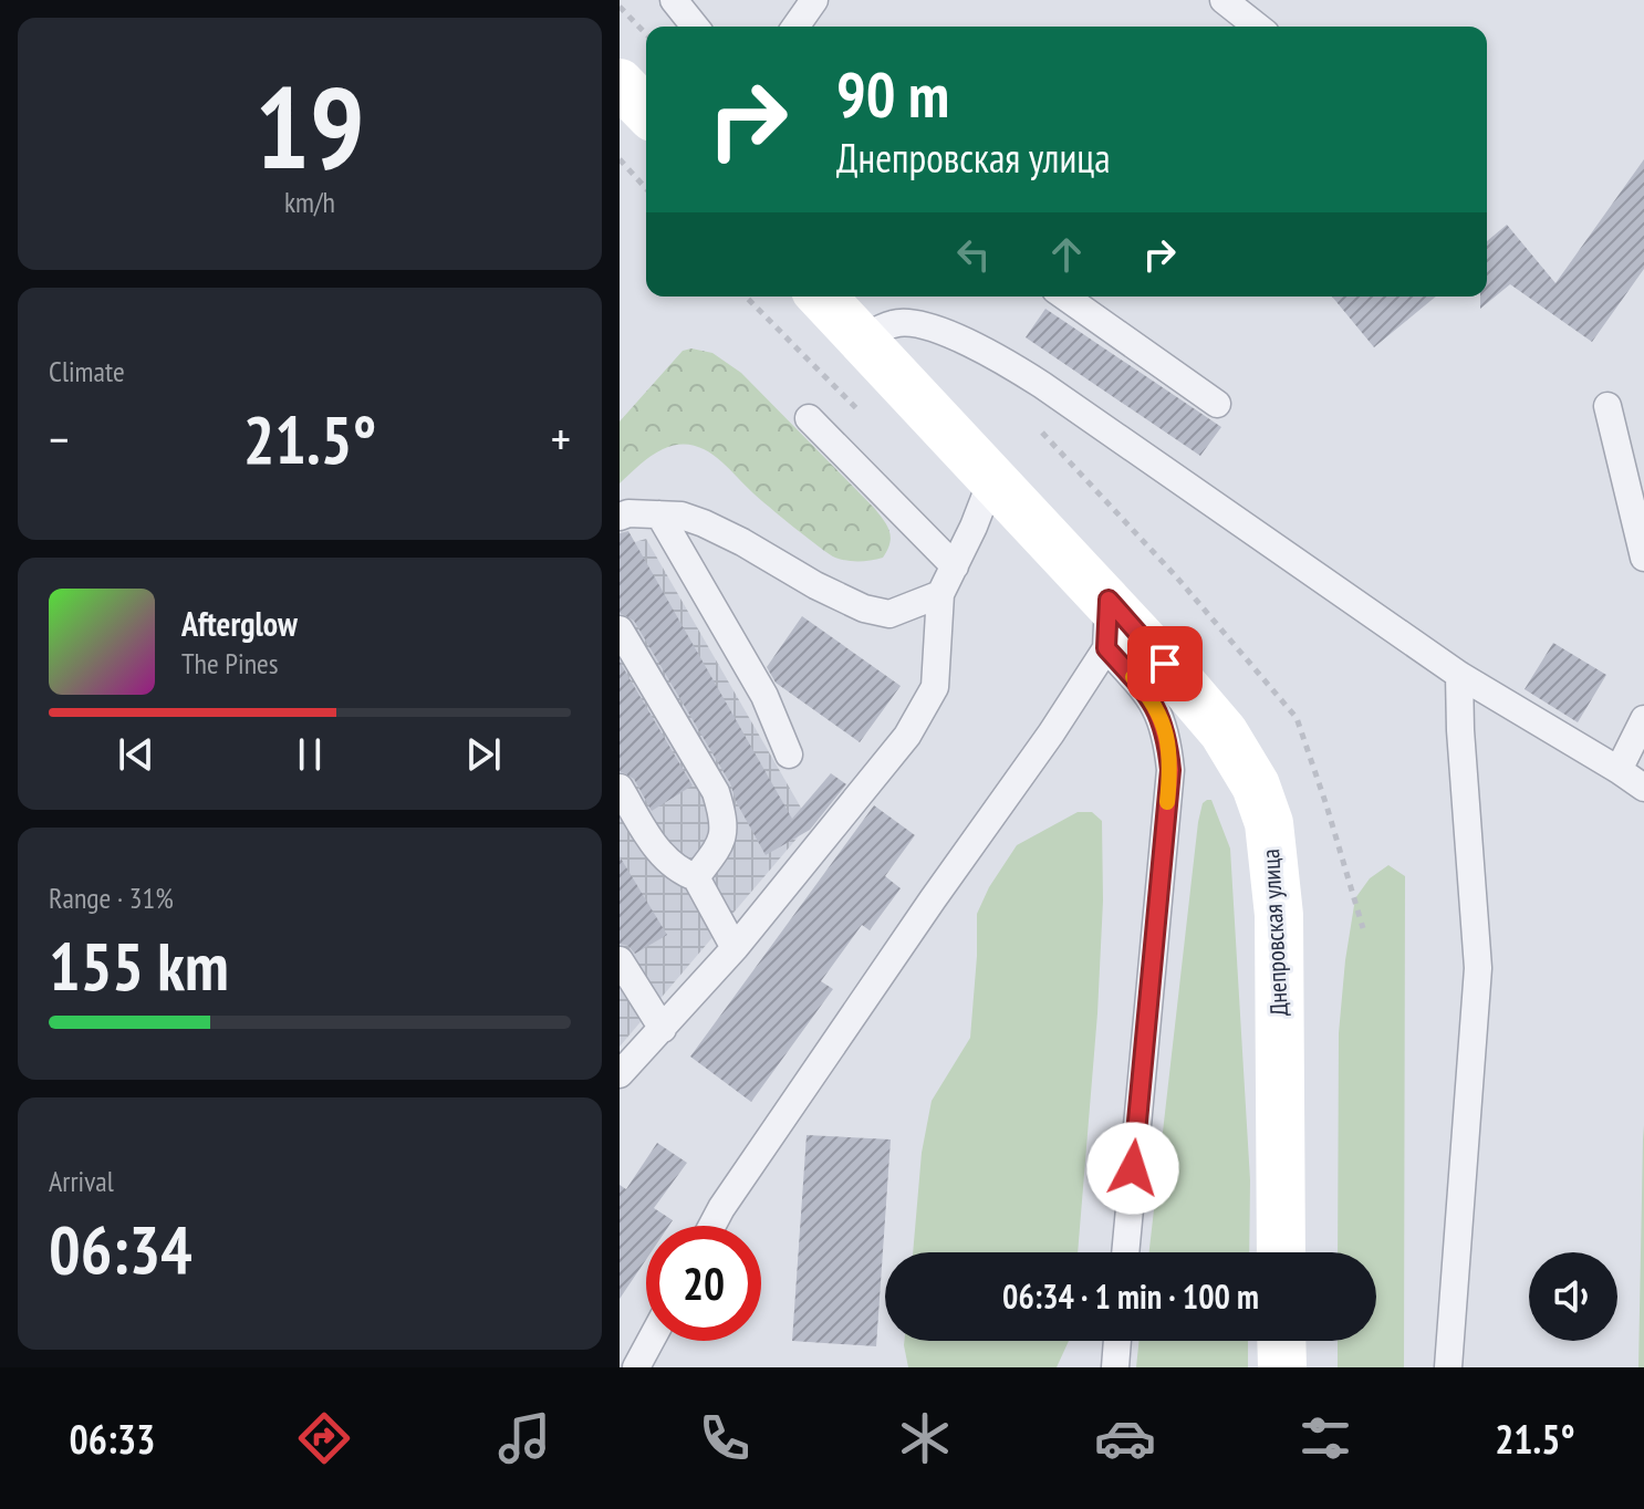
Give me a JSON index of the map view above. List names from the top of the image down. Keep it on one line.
{"streets":{"main road":["Днепровская улица"]},"page":{"tile":[["19","km/h"],"Climate",["Range · 31%","155 km"],["Arrival","06:34"]],"turn":["90 m","Днепровская улица"],"heat":["−","21.5°","+"],"song":["Afterglow","The Pines"],"limit":"20","trip":"06:34 · 1 min · 100 m","tabs":["06:33","21.5°"]}}
